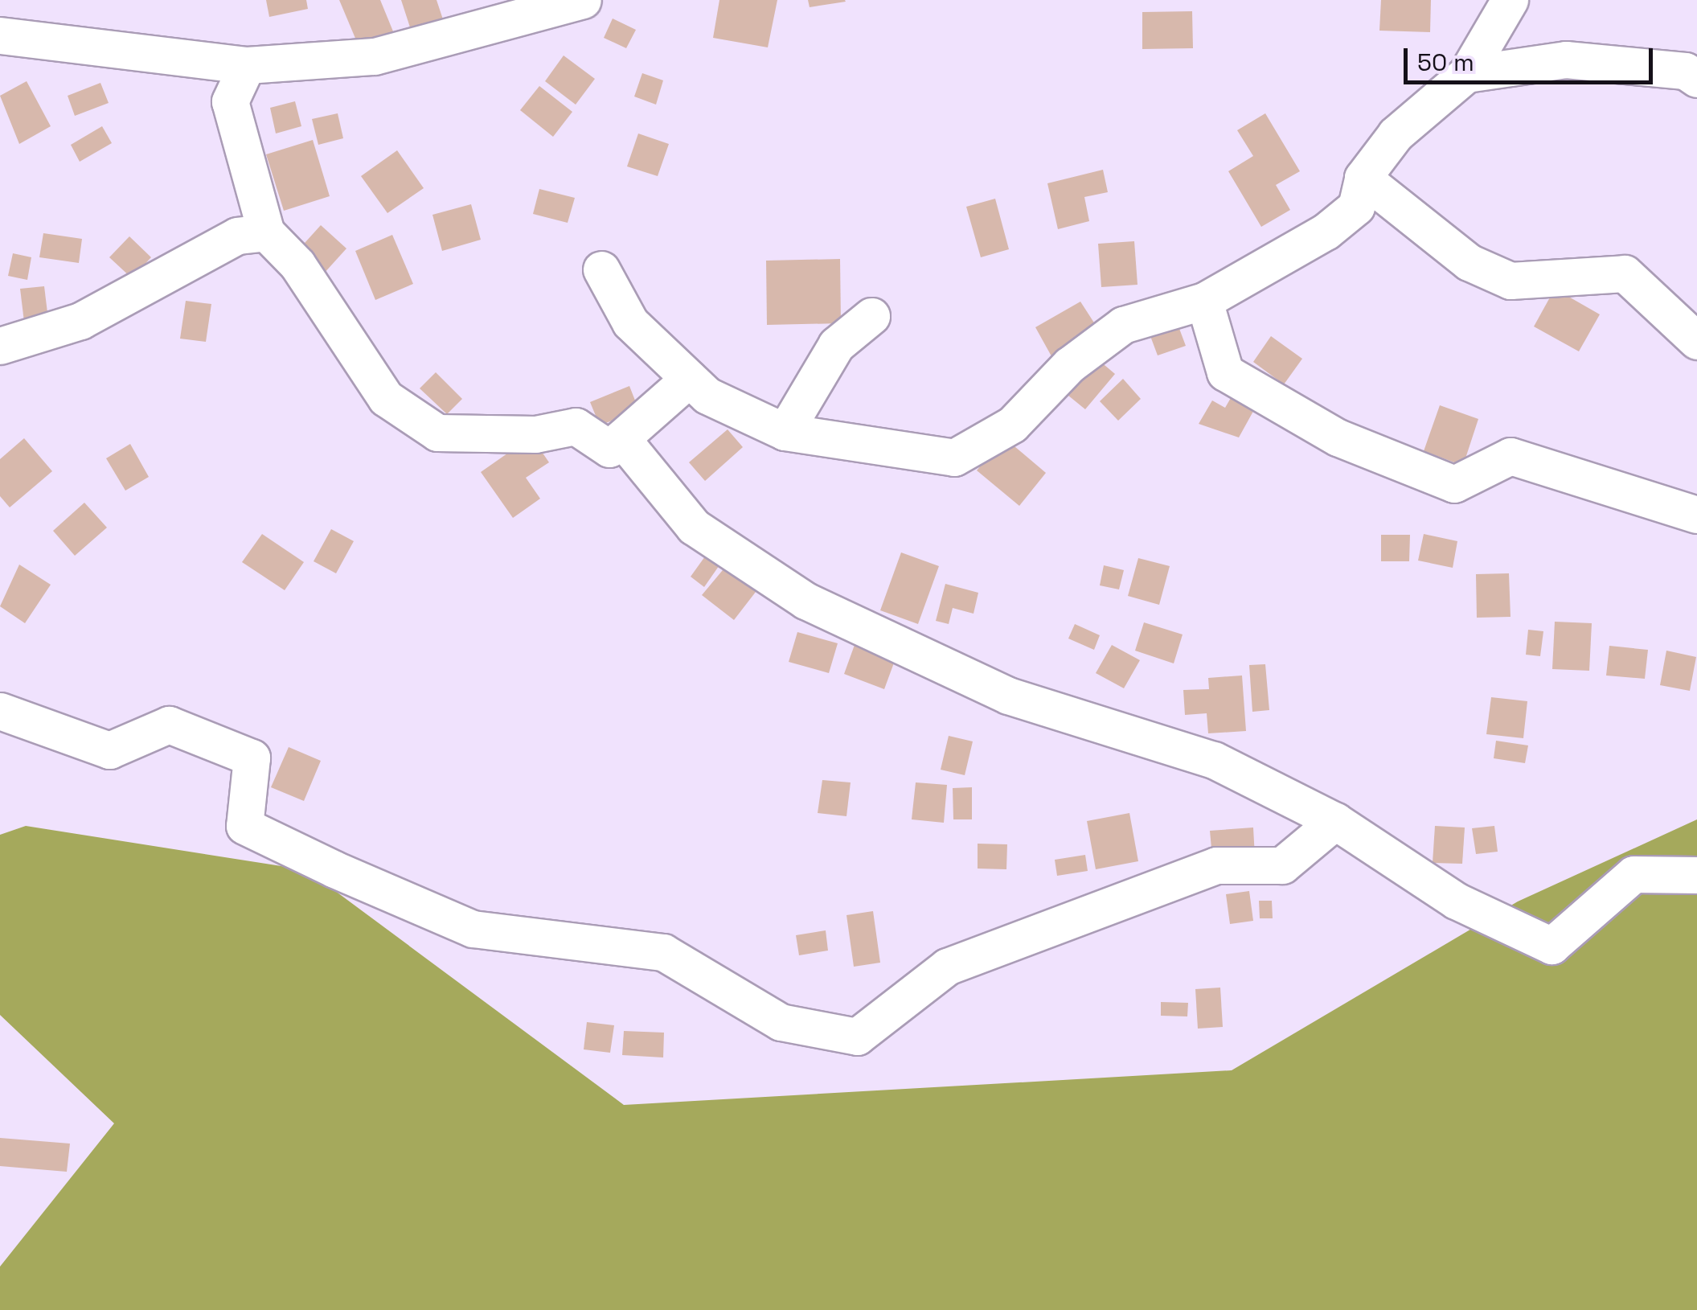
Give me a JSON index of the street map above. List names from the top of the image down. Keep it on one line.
{"scale_bar":"50 m"}
